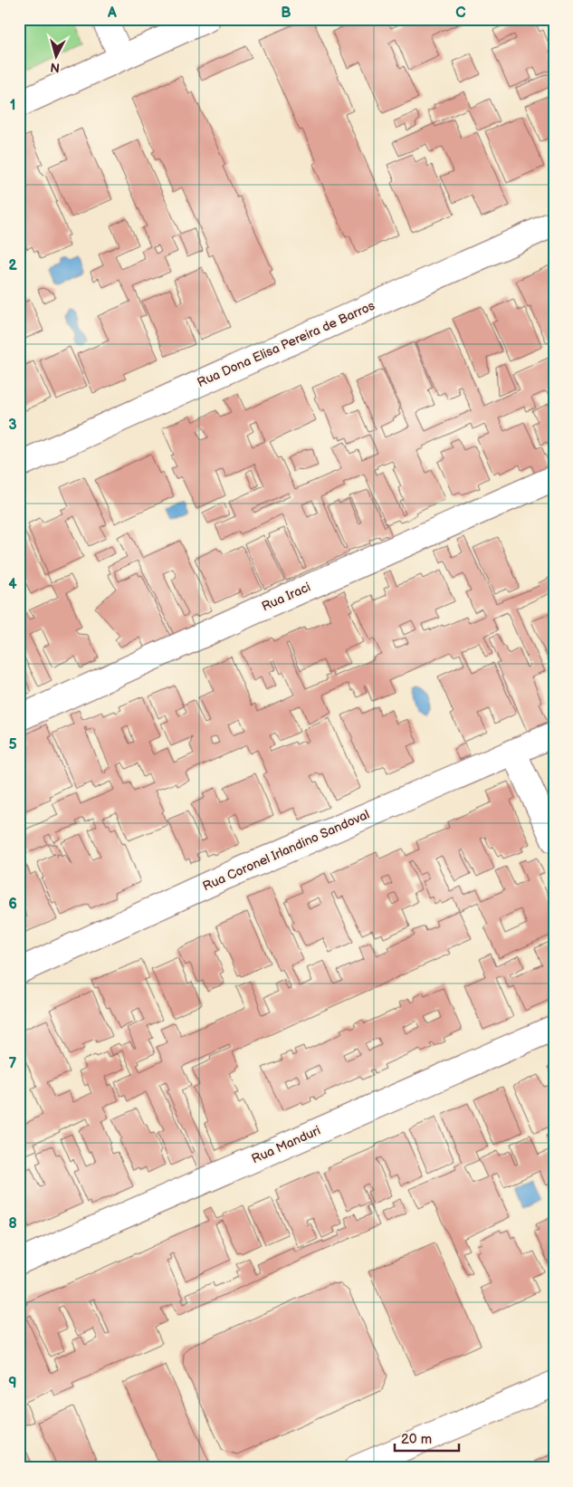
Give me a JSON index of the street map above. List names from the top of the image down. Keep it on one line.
{"streets":{"street":["Rua Dona Elisa Pereira de Barros","Rua Iraci","Rua Coronel Irlandino Sandoval","Rua Manduri"]},"scale_bar":"20 m","north":"bottom","grid":{"columns":["A","B","C"],"rows":["1","2","3","4","5","6","7","8","9"]}}
